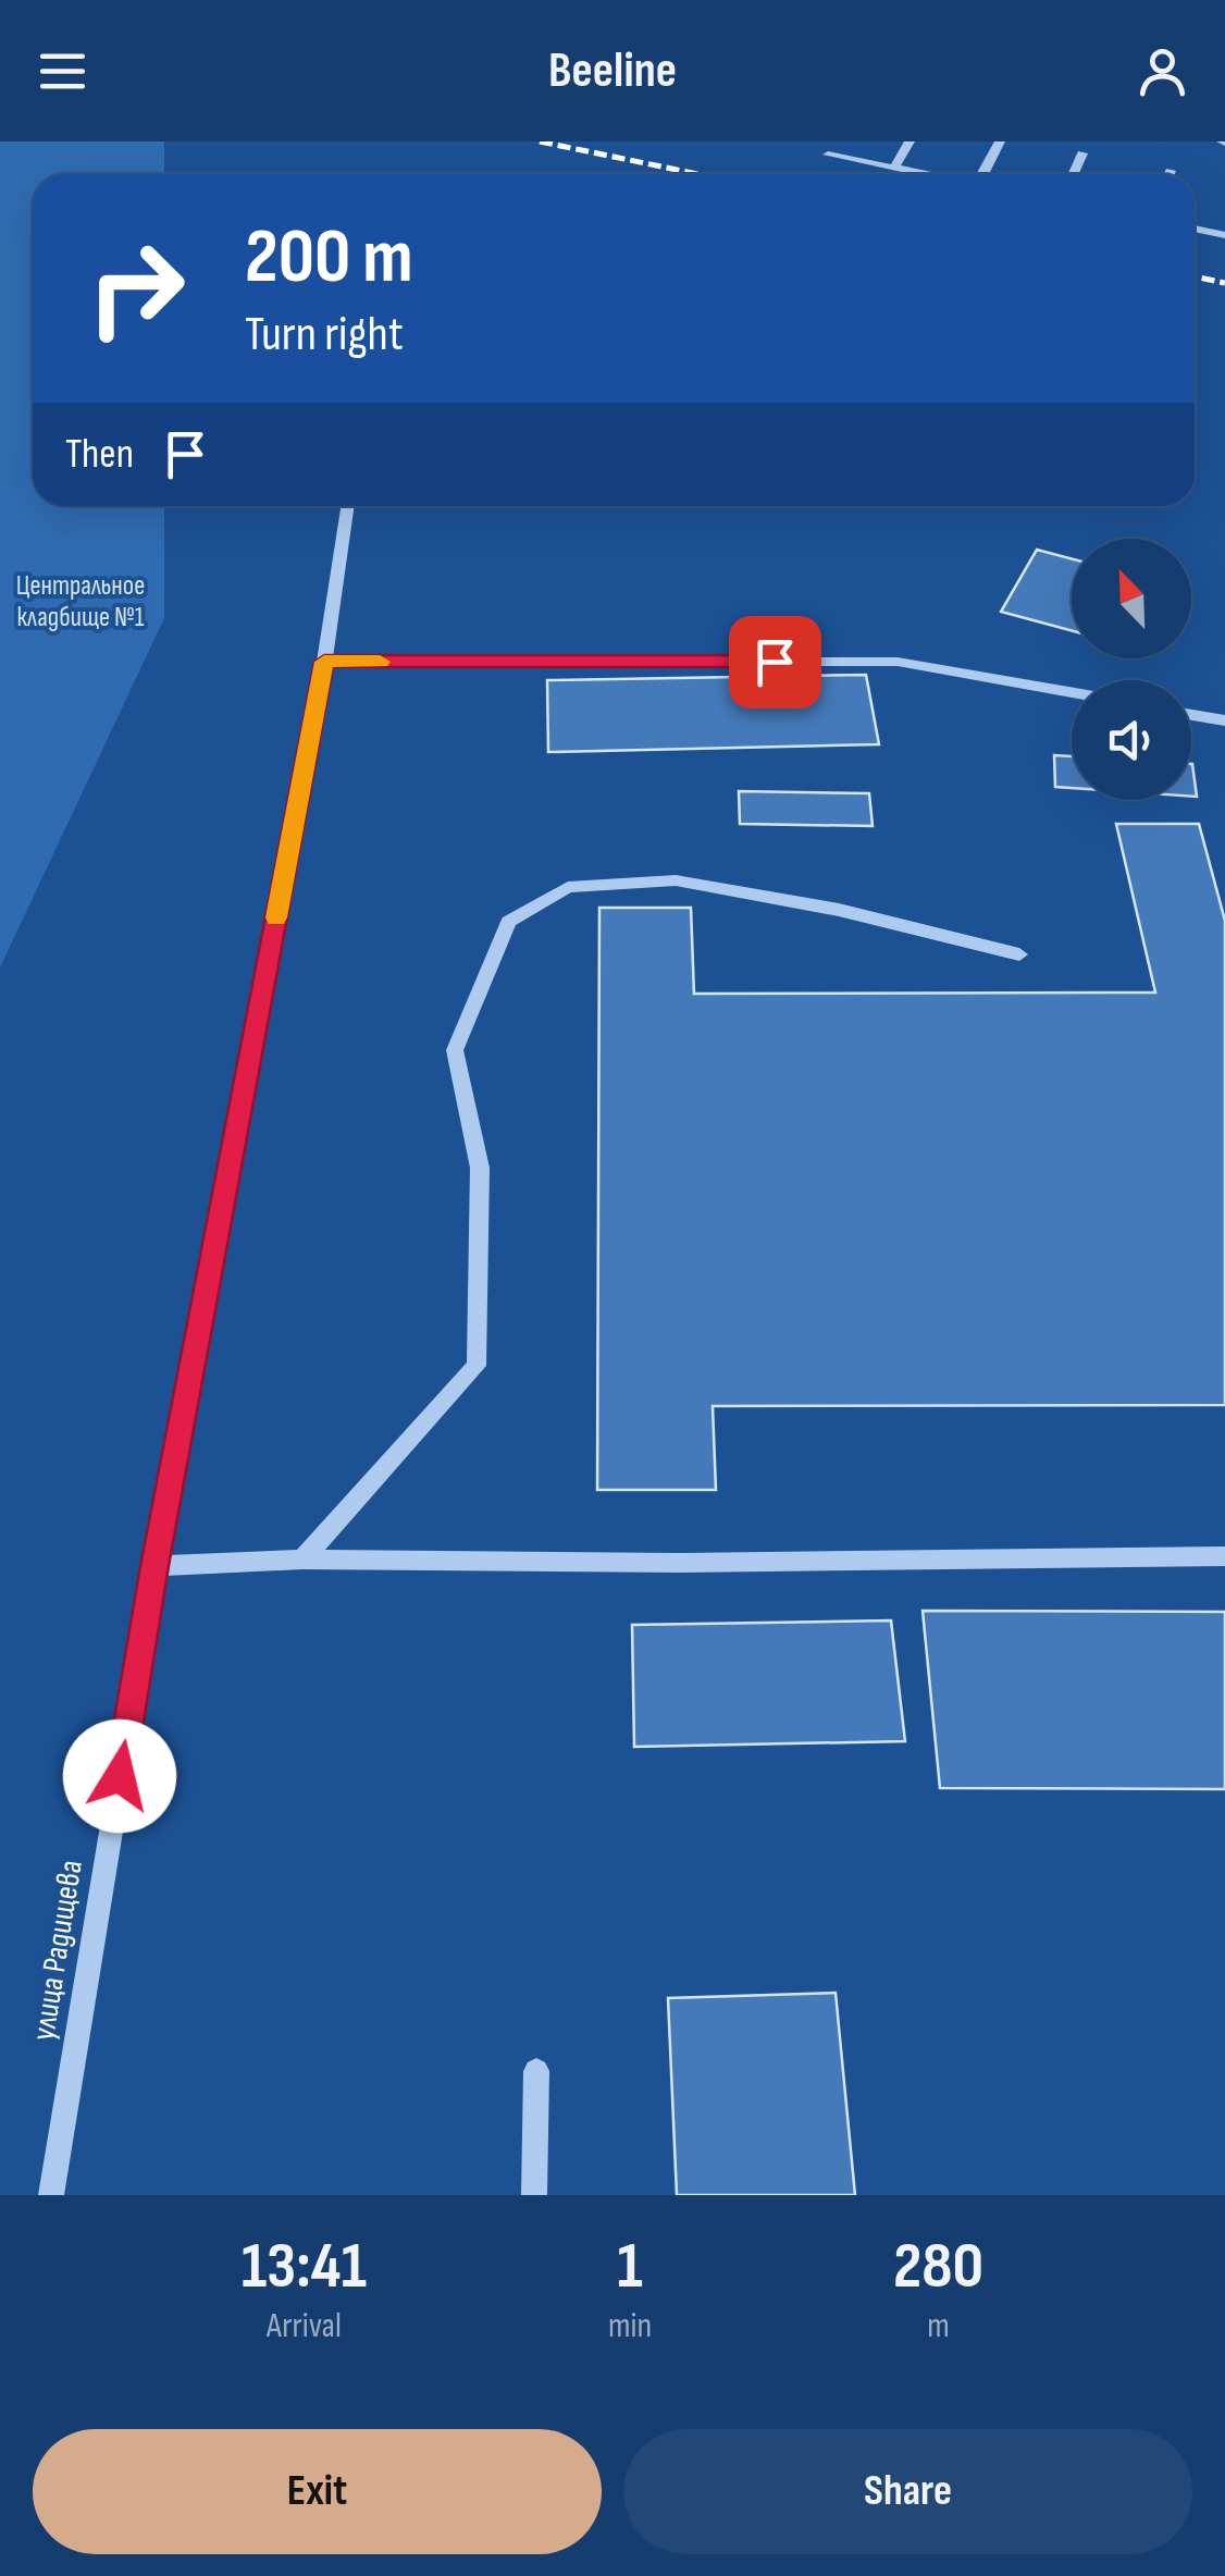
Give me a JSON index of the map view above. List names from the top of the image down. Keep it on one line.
{"streets":{"street":["улица Радищева"]},"parks":["Центральное кладбище №1"],"north":"top left","page":{"header":"Beeline","turn":["200 m","Turn right"],"then":"Then","eta":["13:41","Arrival","1","min","280","m"],"buttons":["Exit","Share"]}}
